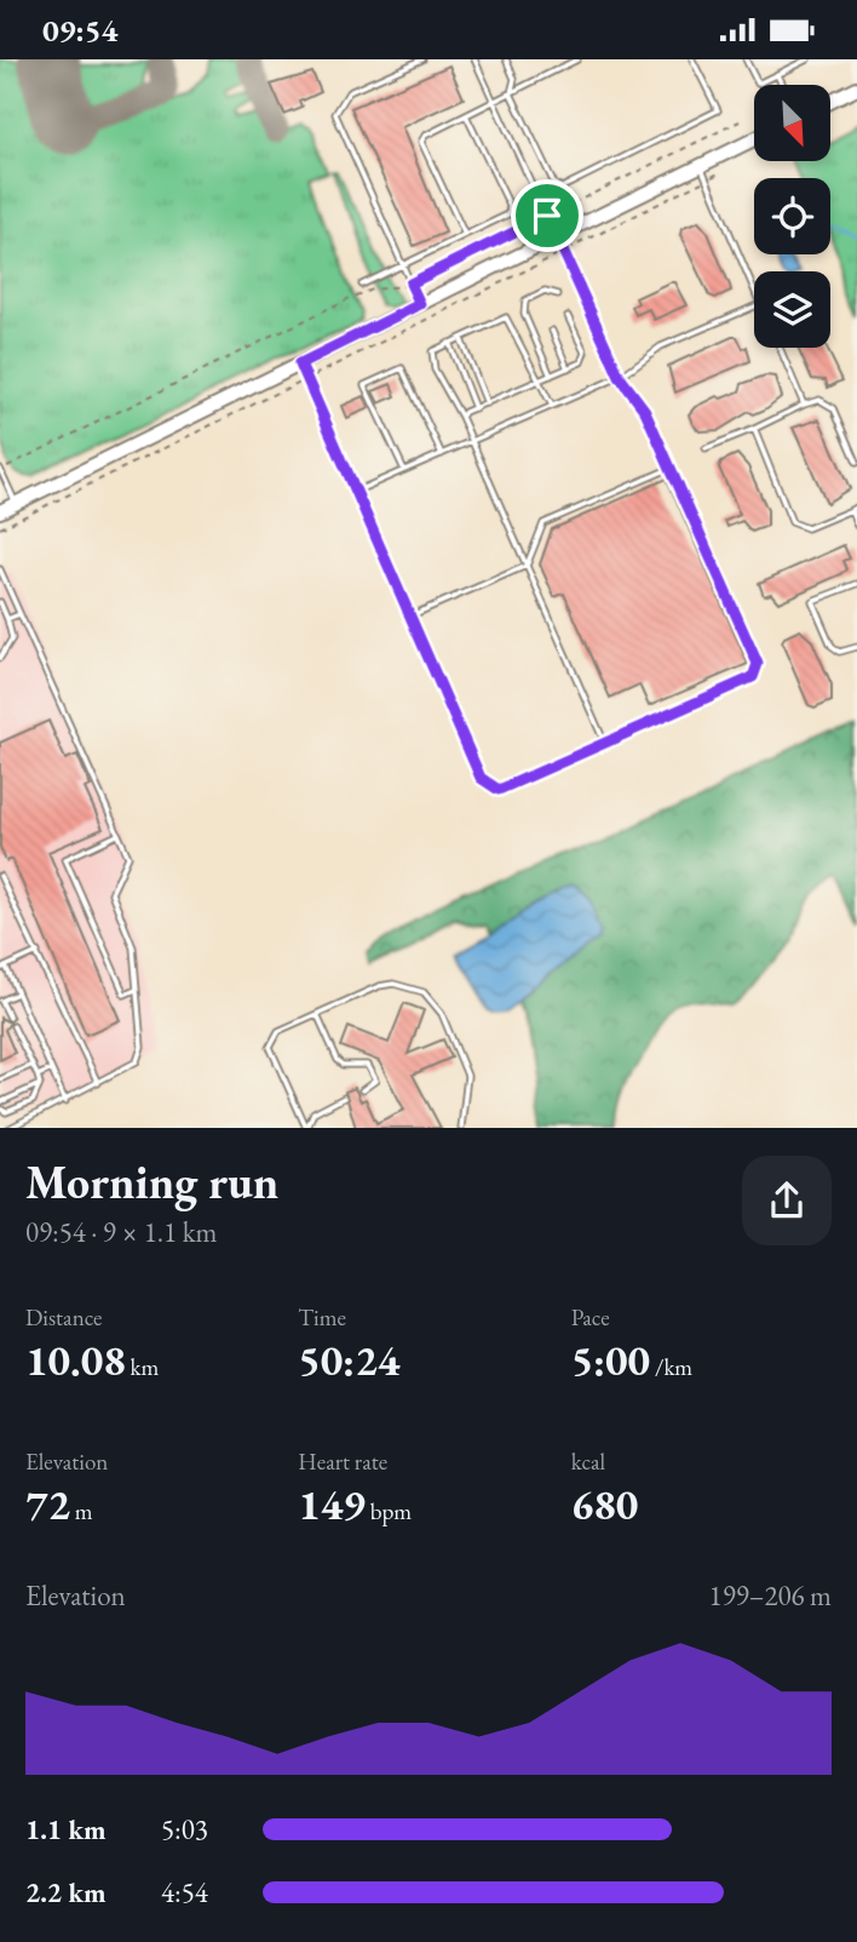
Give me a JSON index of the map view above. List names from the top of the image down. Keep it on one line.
{"north":"bottom right","page":{"status":"09:54","heading":["Morning run","09:54 · 9 × 1.1 km"],"stats":[["Distance","10.08 km"],["Time","50:24"],["Pace","5:00 /km"],["Elevation","72 m"],["Heart rate","149 bpm"],["kcal","680"]],"chart":["Elevation","199–206 m"],"list":[{"name":"1.1 km","note":"5:03"},{"name":"2.2 km","note":"4:54"}]}}
